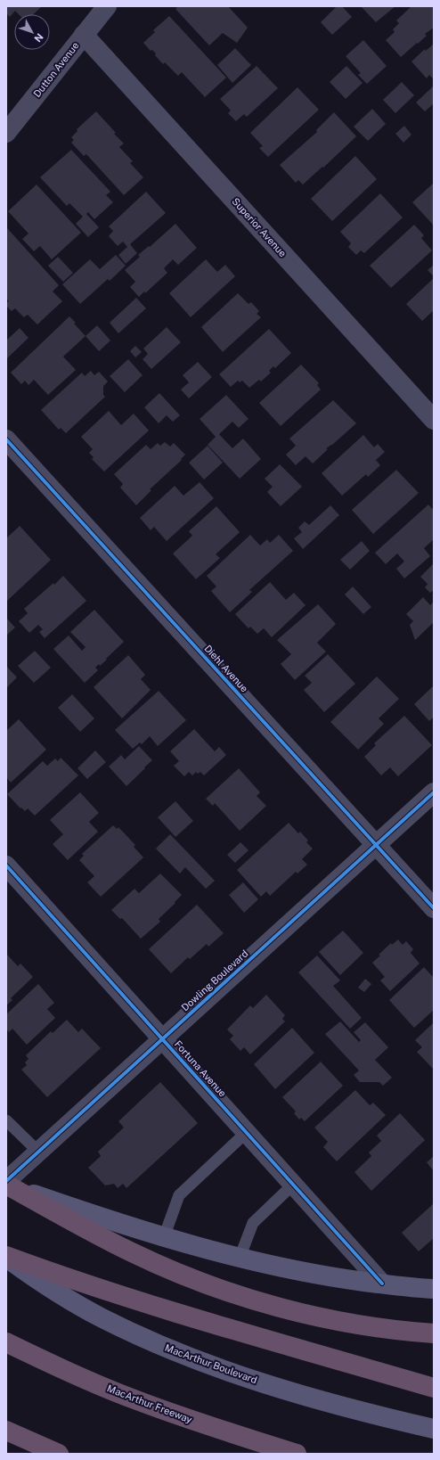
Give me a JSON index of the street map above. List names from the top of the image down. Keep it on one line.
{"streets":{"highway":["MacArthur Freeway"],"main road":["MacArthur Boulevard"],"street":["Dutton Avenue","Superior Avenue","Diehl Avenue","Dowling Boulevard","Fortuna Avenue"]},"crossings":[["Dutton Avenue","Superior Avenue"],["Diehl Avenue","Dowling Boulevard"],["Dowling Boulevard","Fortuna Avenue"]],"north":"bottom right"}
